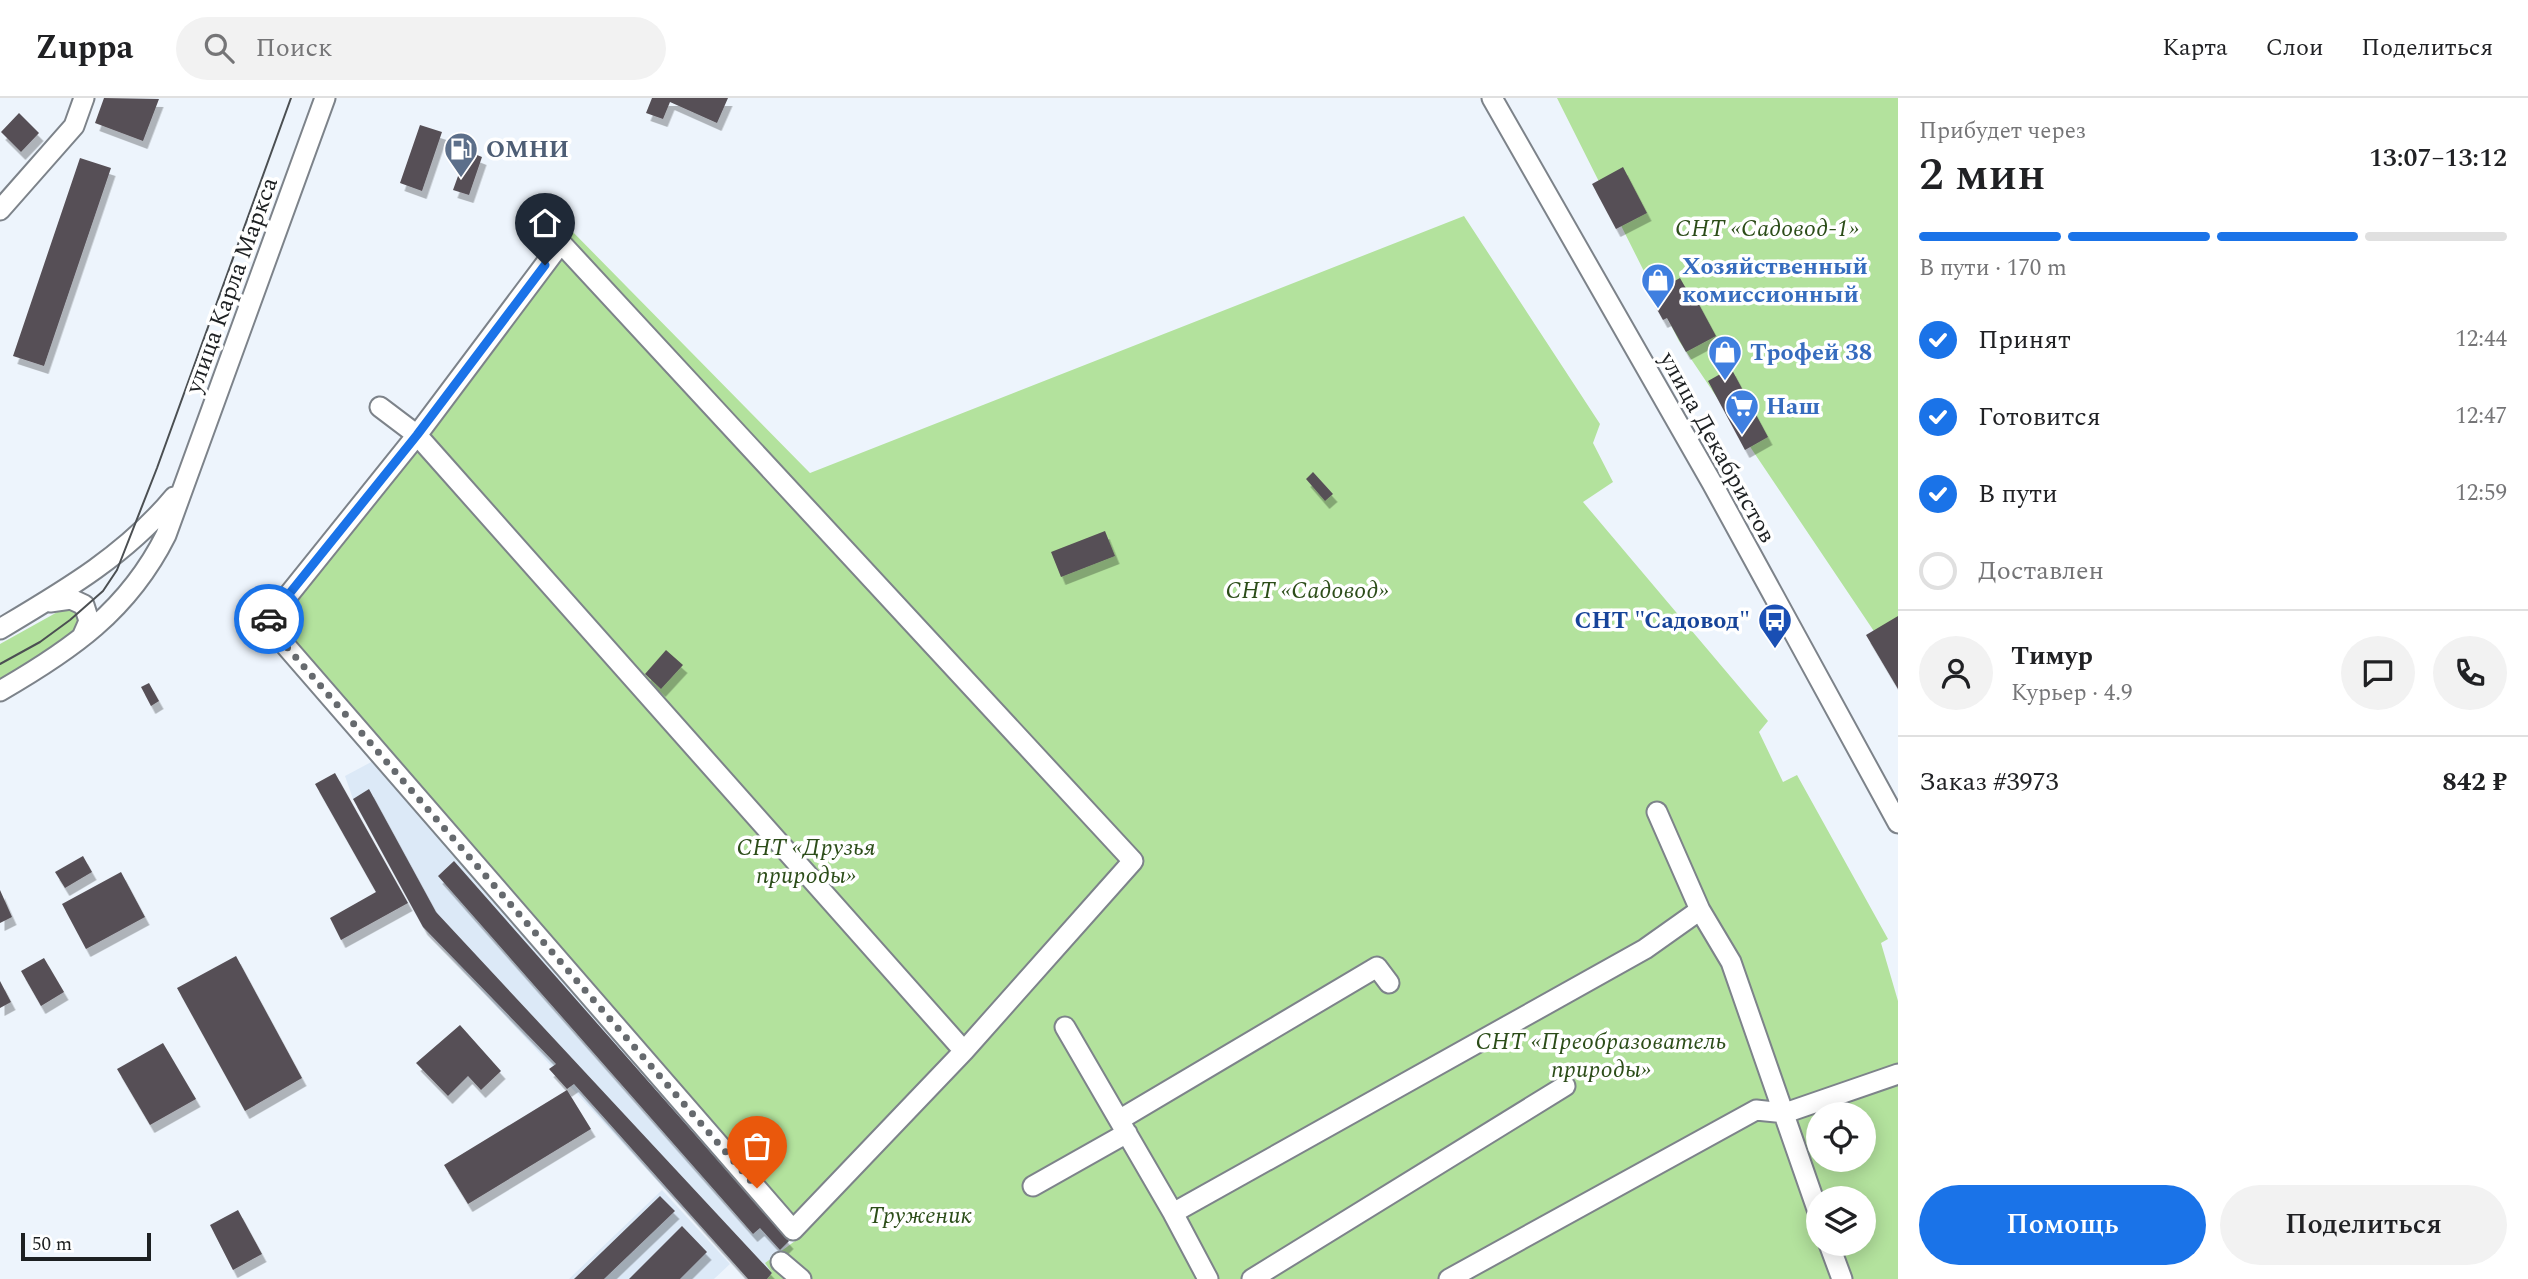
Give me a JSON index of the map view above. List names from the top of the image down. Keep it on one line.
{"streets":{"street":["улица Карла Маркса","улица Декабристов"]},"parks":["СНТ «Садовод-1»","СНТ «Садовод»","СНТ «Друзья природы»","СНТ «Преобразователь природы»","Труженик"],"places":{"fuel station":["ОМНИ"],"shop":["Хозяйственный комиссионный","Трофей 38"],"supermarket":["Наш"],"bus stop":["СНТ \"Садовод\""]},"scale_bar":"50 m","page":{"header":"Zuppa","search":"Поиск","nav":["Карта","Слои","Поделиться"],"heading":["2 мин","Прибудет через","13:07–13:12"],"panel":["Тимур","Курьер · 4.9","Заказ #3973","842 ₽"],"bar":"В пути · 170 m","list":[["Принят","12:44"],["Готовится","12:47"],["В пути","12:59"],"Доставлен"],"buttons":["Помощь","Поделиться"],"scale":"50 m"}}
